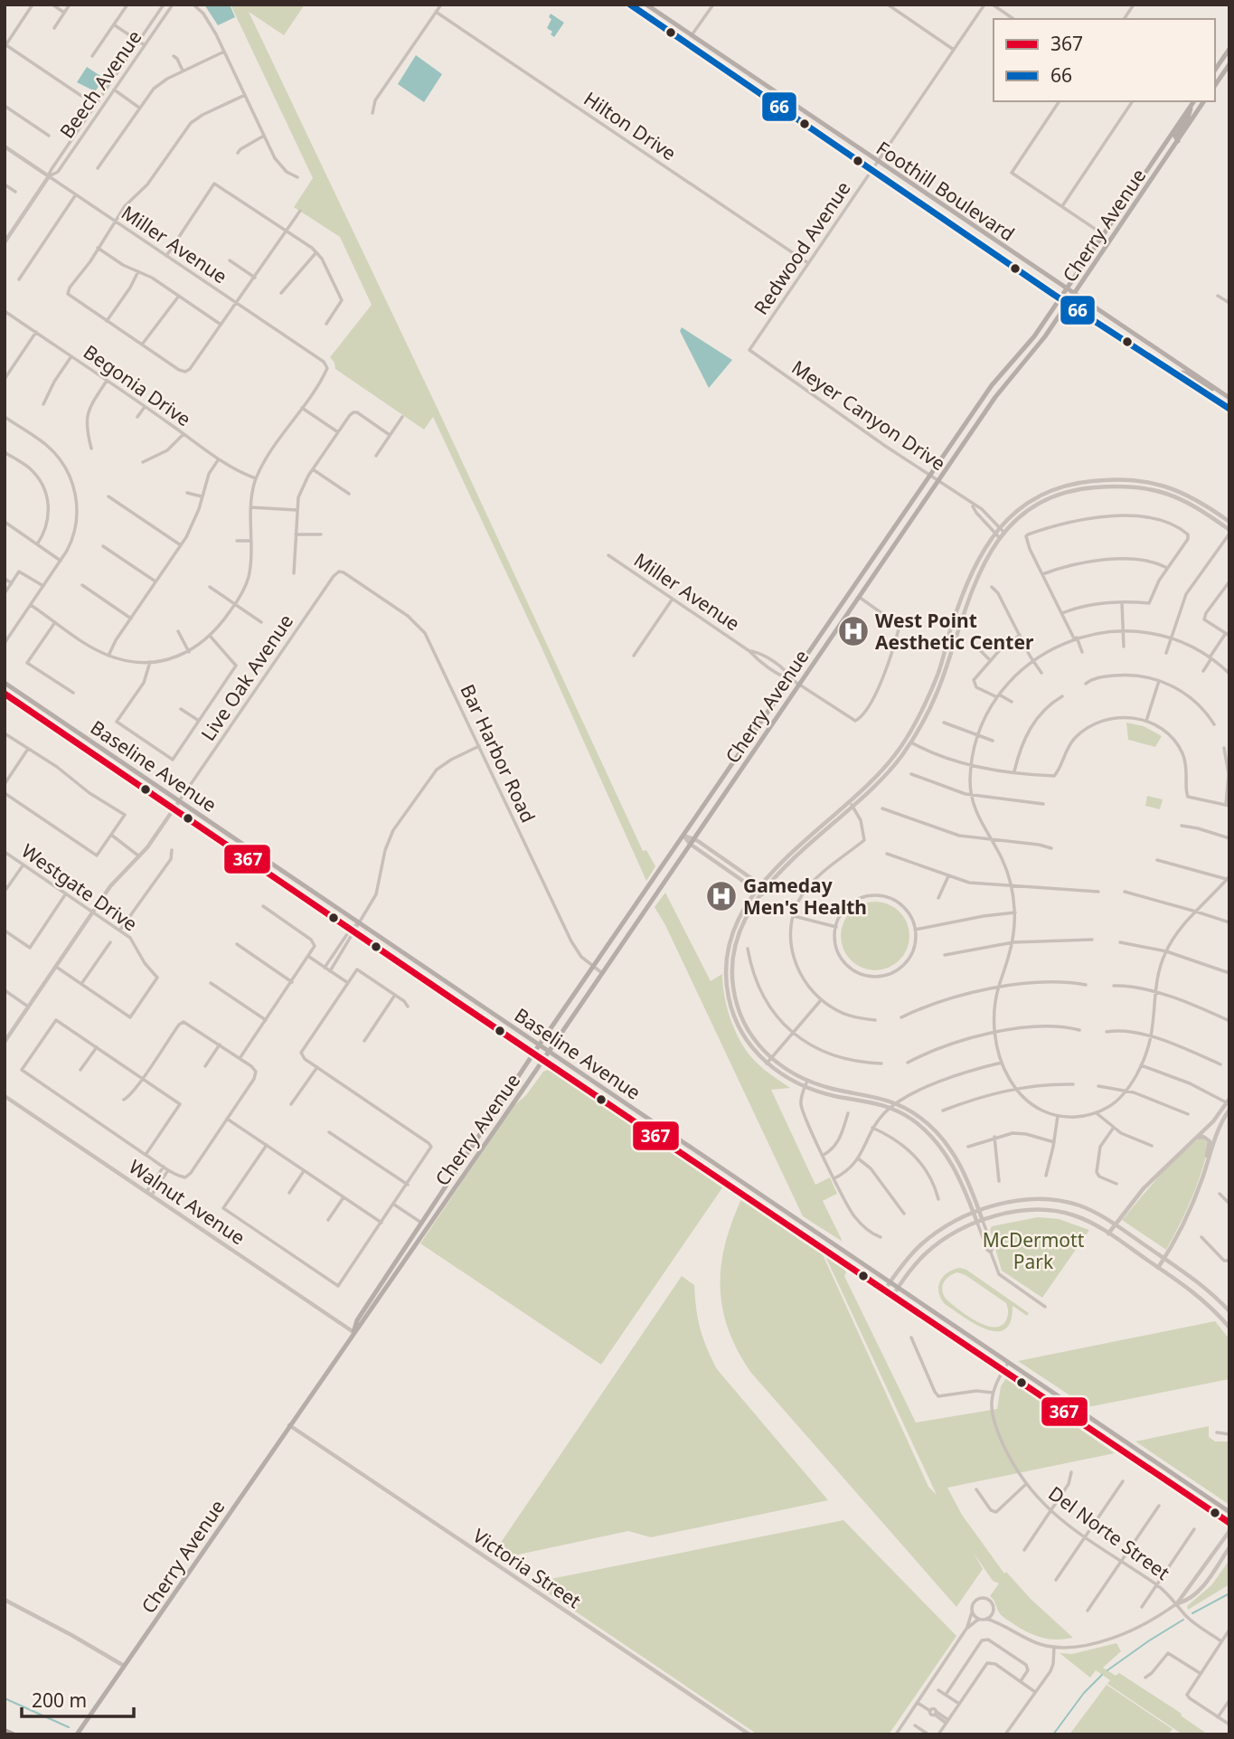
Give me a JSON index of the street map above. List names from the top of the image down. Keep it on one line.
{"streets":{"main road":["Foothill Boulevard","Cherry Avenue","Baseline Avenue"],"street":["Beech Avenue","Hilton Drive","Miller Avenue","Redwood Avenue","Begonia Drive","Meyer Canyon Drive","Live Oak Avenue","Bar Harbor Road","Westgate Drive","Walnut Avenue","Del Norte Street","Victoria Street"]},"crossings":[["Beech Avenue","Miller Avenue"],["Hilton Drive","Redwood Avenue"],["Foothill Boulevard","Cherry Avenue"],["Foothill Boulevard","Redwood Avenue"],["Cherry Avenue","Miller Avenue"],["Cherry Avenue","Meyer Canyon Drive"],["Cherry Avenue","Bar Harbor Road"],["Cherry Avenue","Baseline Avenue"],["Cherry Avenue","Walnut Avenue"],["Cherry Avenue","Victoria Street"],["Redwood Avenue","Meyer Canyon Drive"],["Live Oak Avenue","Bar Harbor Road"],["Live Oak Avenue","Baseline Avenue"],["Baseline Avenue","Del Norte Street"]],"parks":["McDermott Park"],"places":{"hospital":["West Point Aesthetic Center","Gameday Men's Health"]},"lines":["transit line 66","transit line 367"],"legend":["367","66"],"scale_bar":"200 m"}
